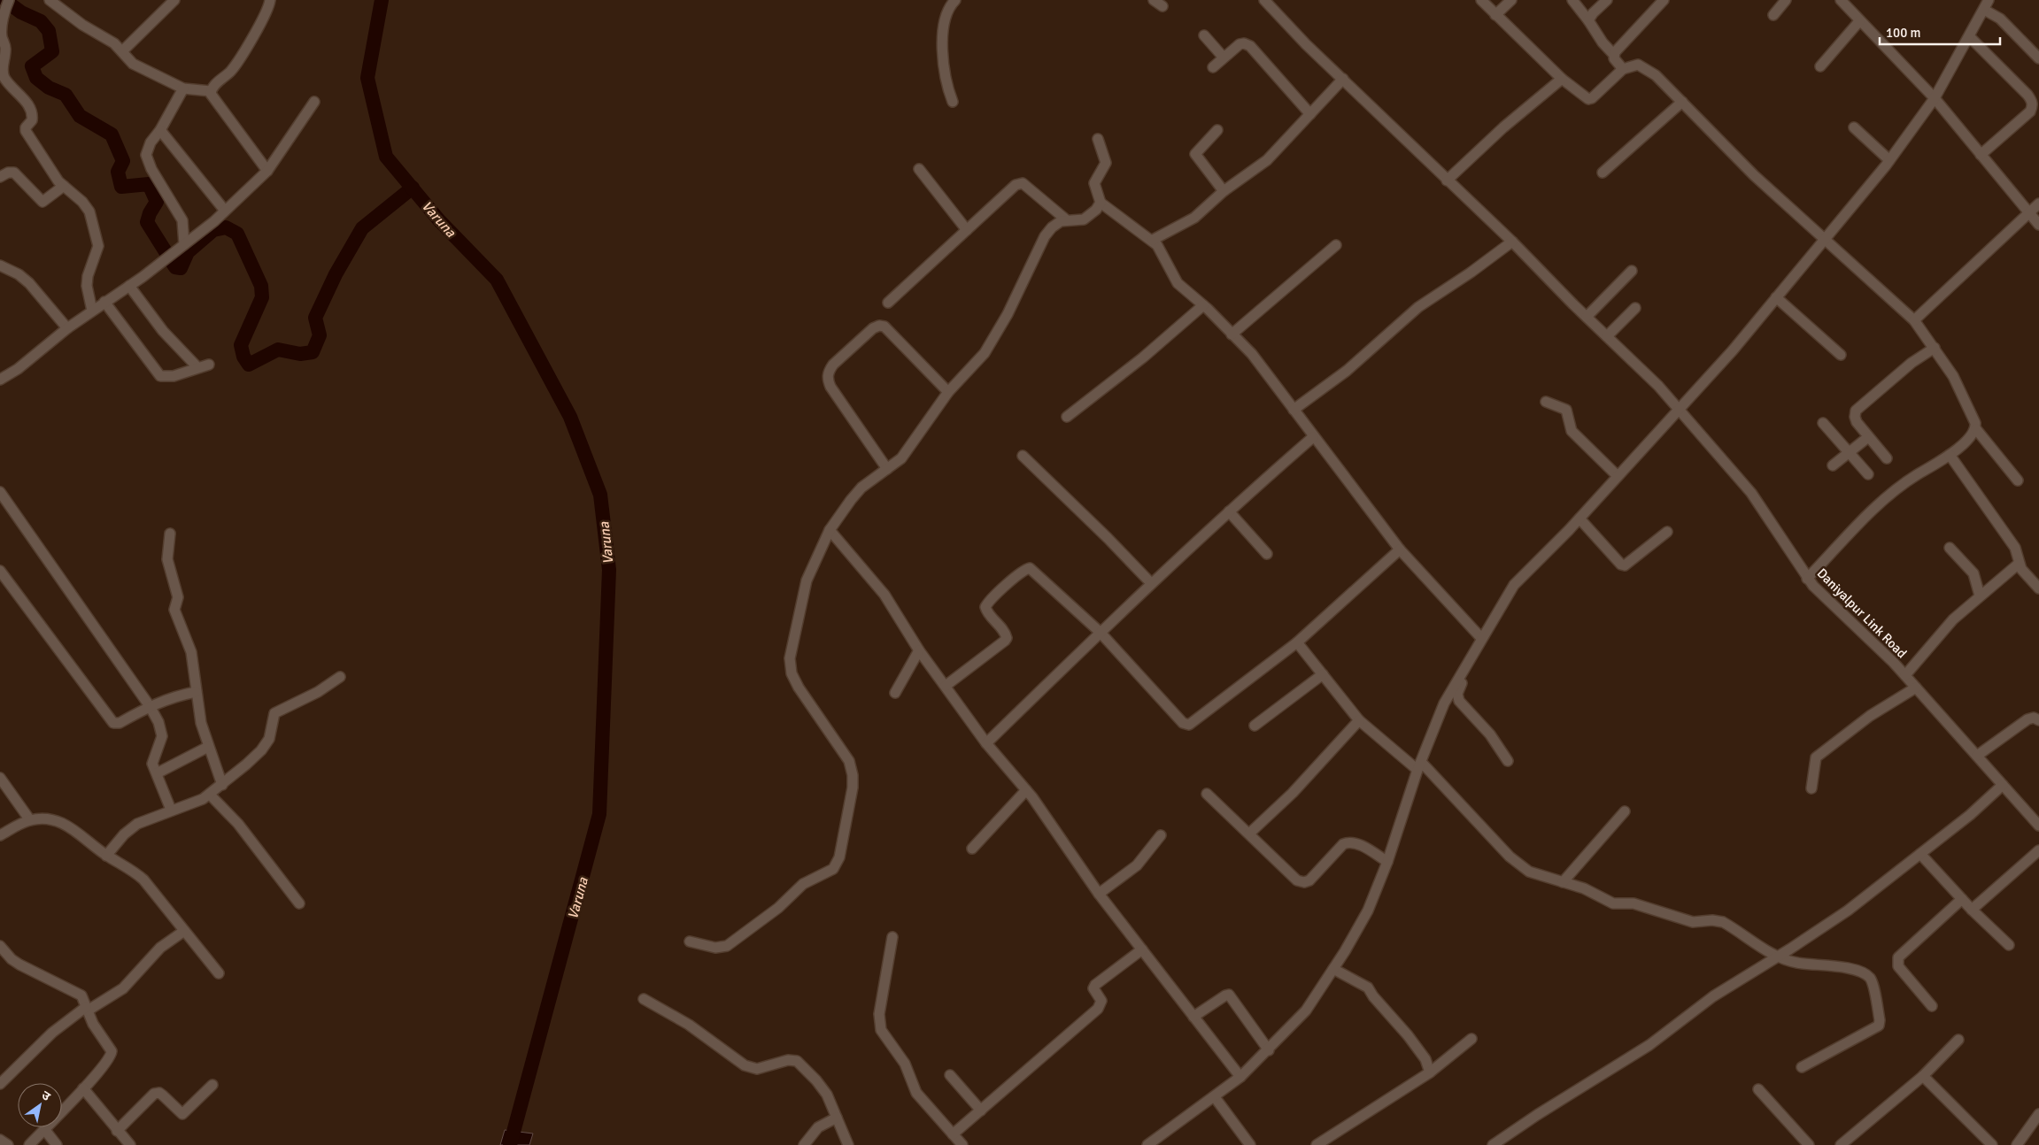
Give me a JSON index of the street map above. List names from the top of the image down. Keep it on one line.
{"streets":{"street":["Daniyalpur Link Road"]},"water":["Varuna"],"scale_bar":"100 m","north":"top right"}
